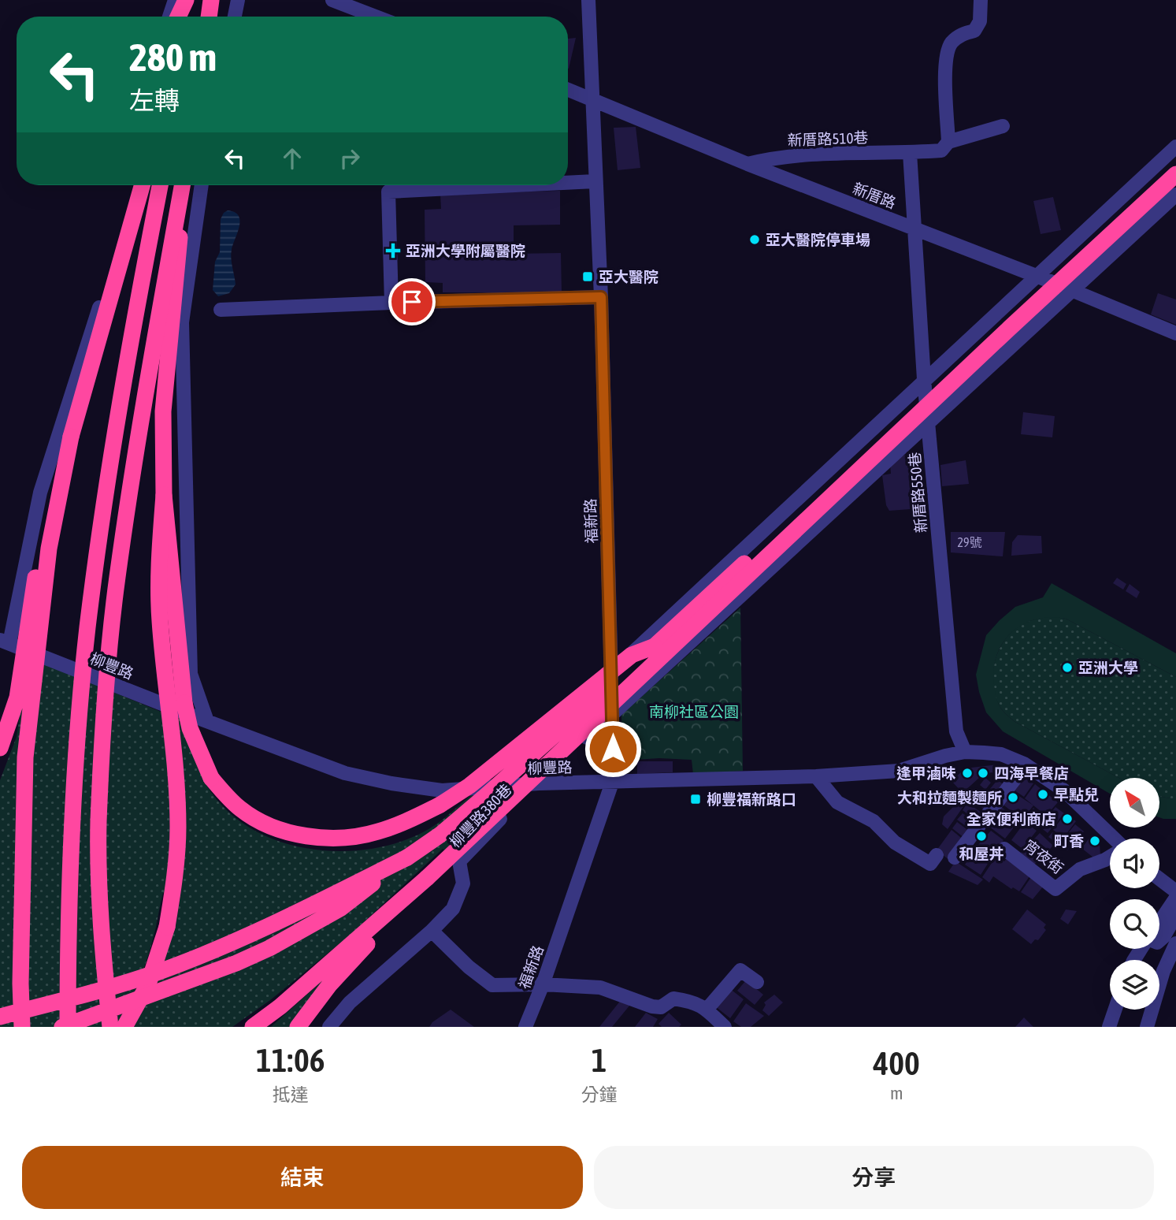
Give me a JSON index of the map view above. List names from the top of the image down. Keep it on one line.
{"streets":{"street":["新厝路510巷","新厝路","新厝路550巷","福新路","柳豐路","柳豐路380巷","宵夜街"]},"crossings":[["新厝路510巷","新厝路"],["新厝路","新厝路550巷"],["新厝路","福新路"],["新厝路550巷","柳豐路"],["福新路","柳豐路"],["柳豐路","柳豐路380巷"]],"parks":["南柳社區公園"],"places":{"other":["亞大醫院停車場","亞洲大學","逢甲滷味","四海早餐店","早點兒","大和拉麵製麵所","全家便利商店","和屋丼","町香"],"health":["亞洲大學附屬醫院"],"transit":["亞大醫院","柳豐福新路口"]},"house_numbers":["29號"],"north":"top left","page":{"turn":["280 m","左轉"],"eta":["11:06","抵達","1","分鐘","400","m"],"buttons":["結束","分享"]}}
